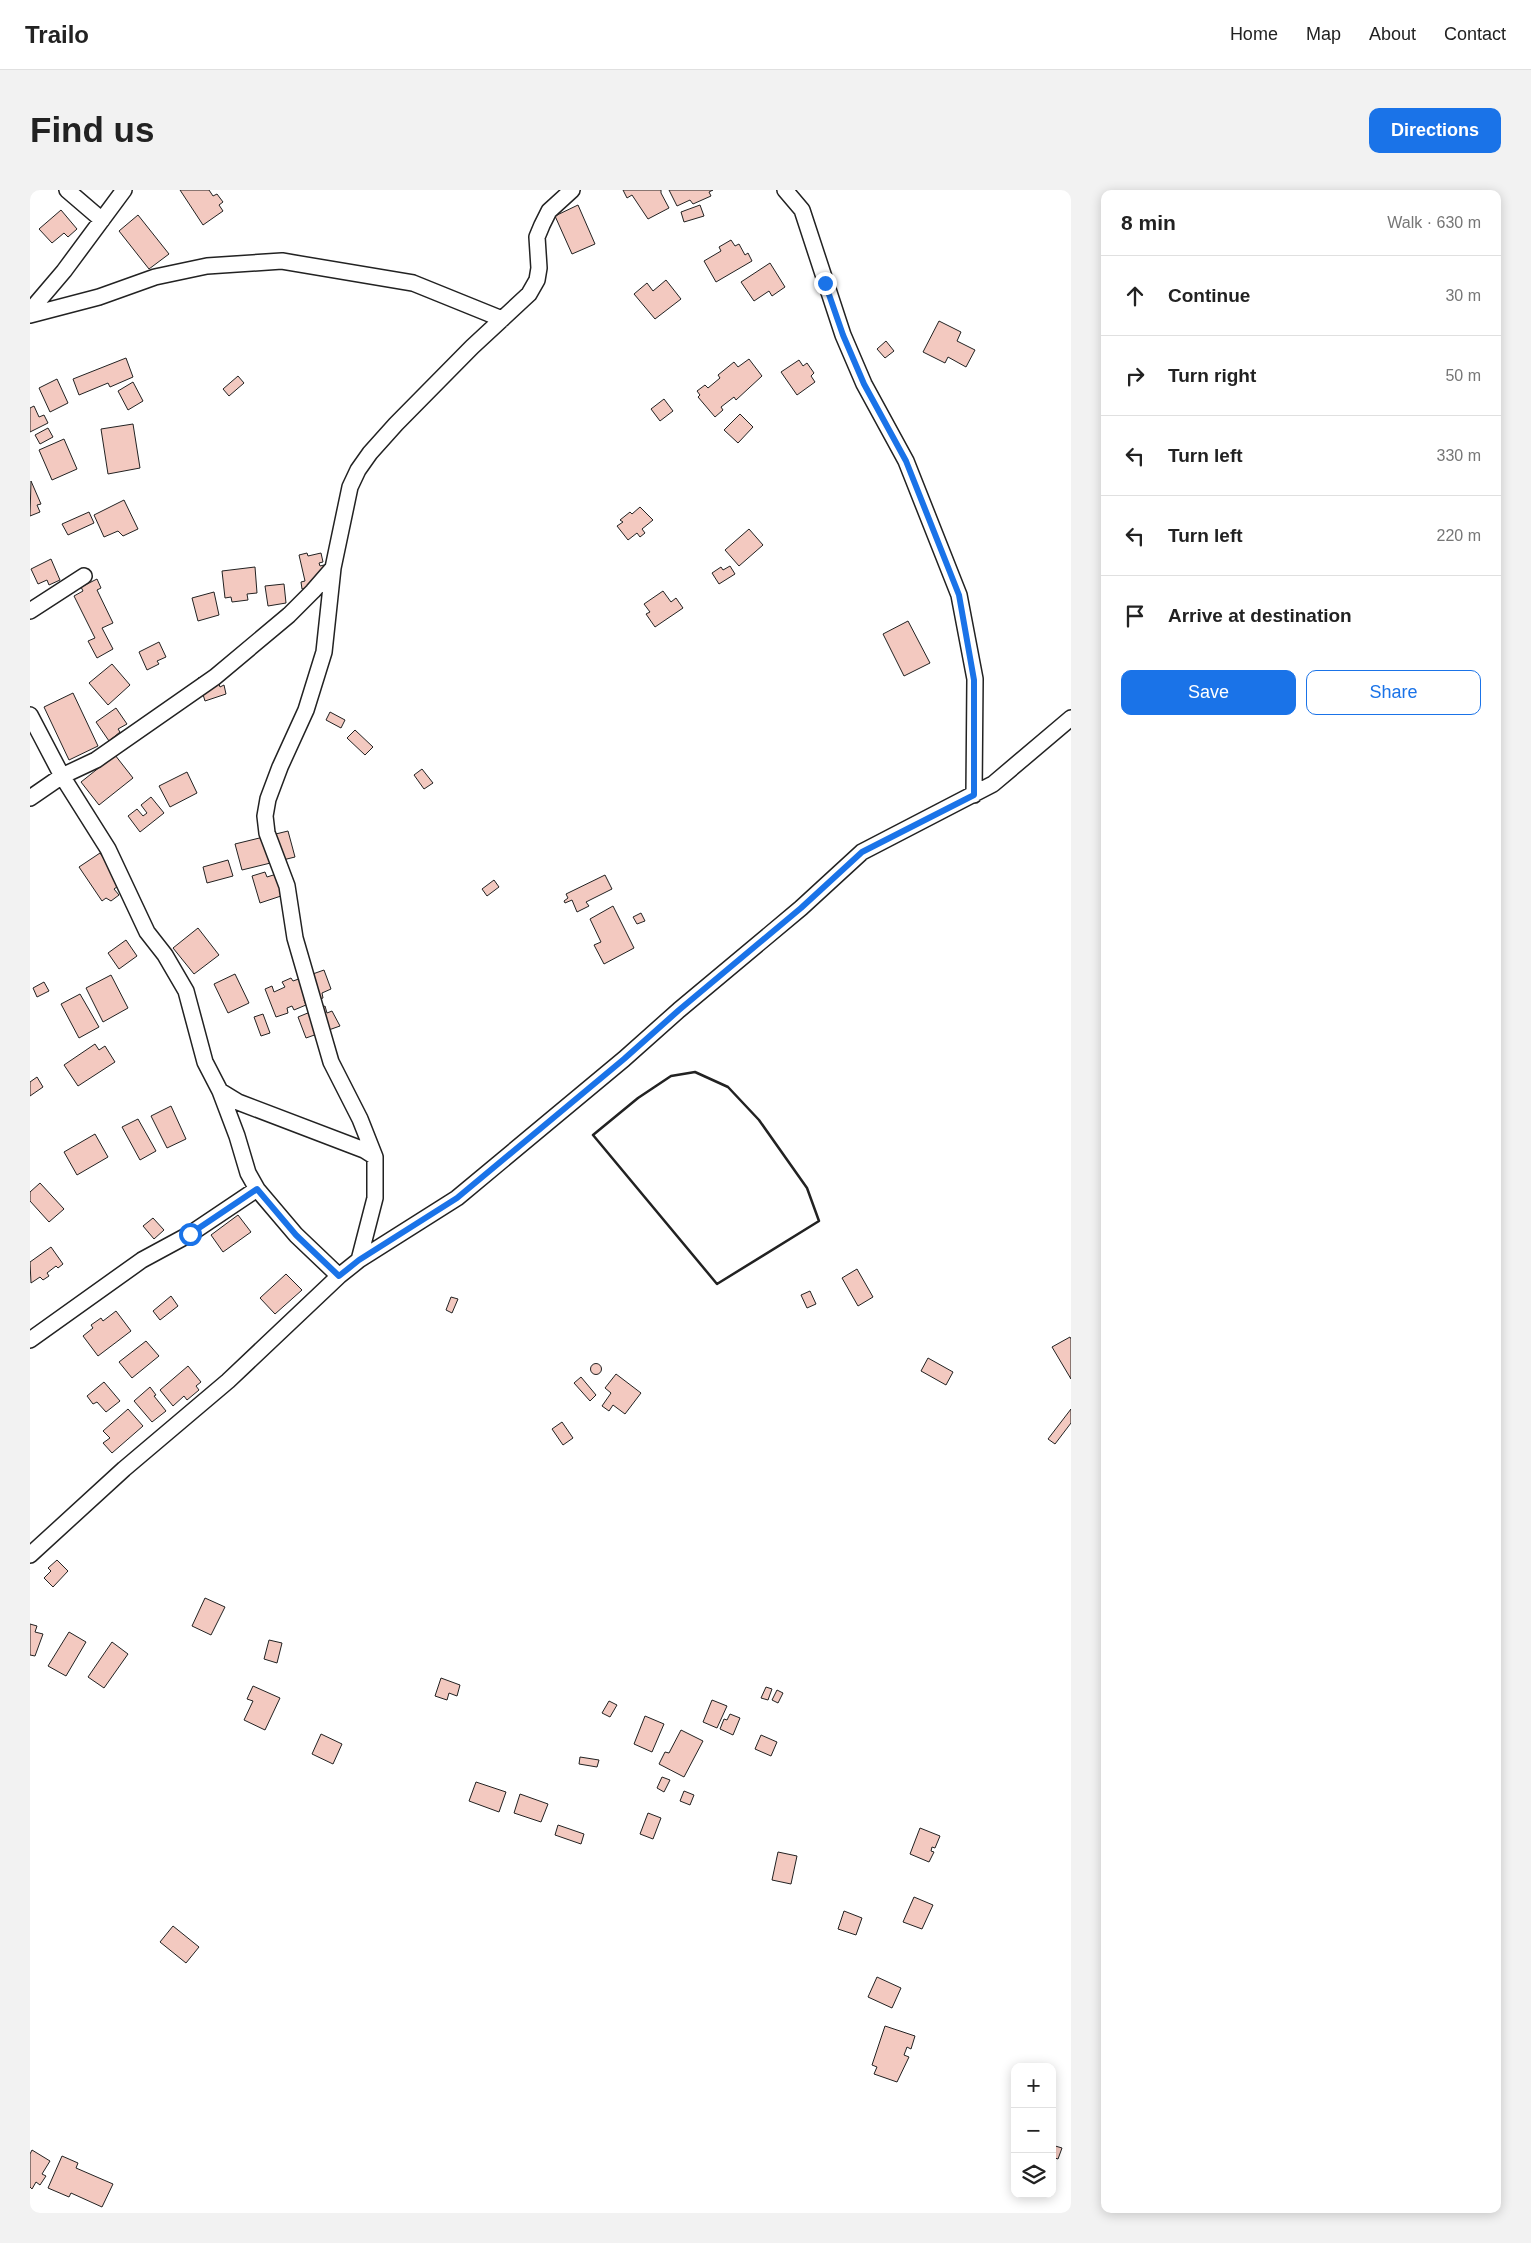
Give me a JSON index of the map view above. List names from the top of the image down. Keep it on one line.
{"page":{"header":"Trailo","nav":["Home","Map","About","Contact"],"buttons":["Directions",["Save","Share"]],"title":"Find us","heading":["8 min","Walk · 630 m"],"list":[["Continue","30 m"],["Turn right","50 m"],["Turn left","330 m"],["Turn left","220 m"],"Arrive at destination"],"map_buttons":["+","−"]}}
